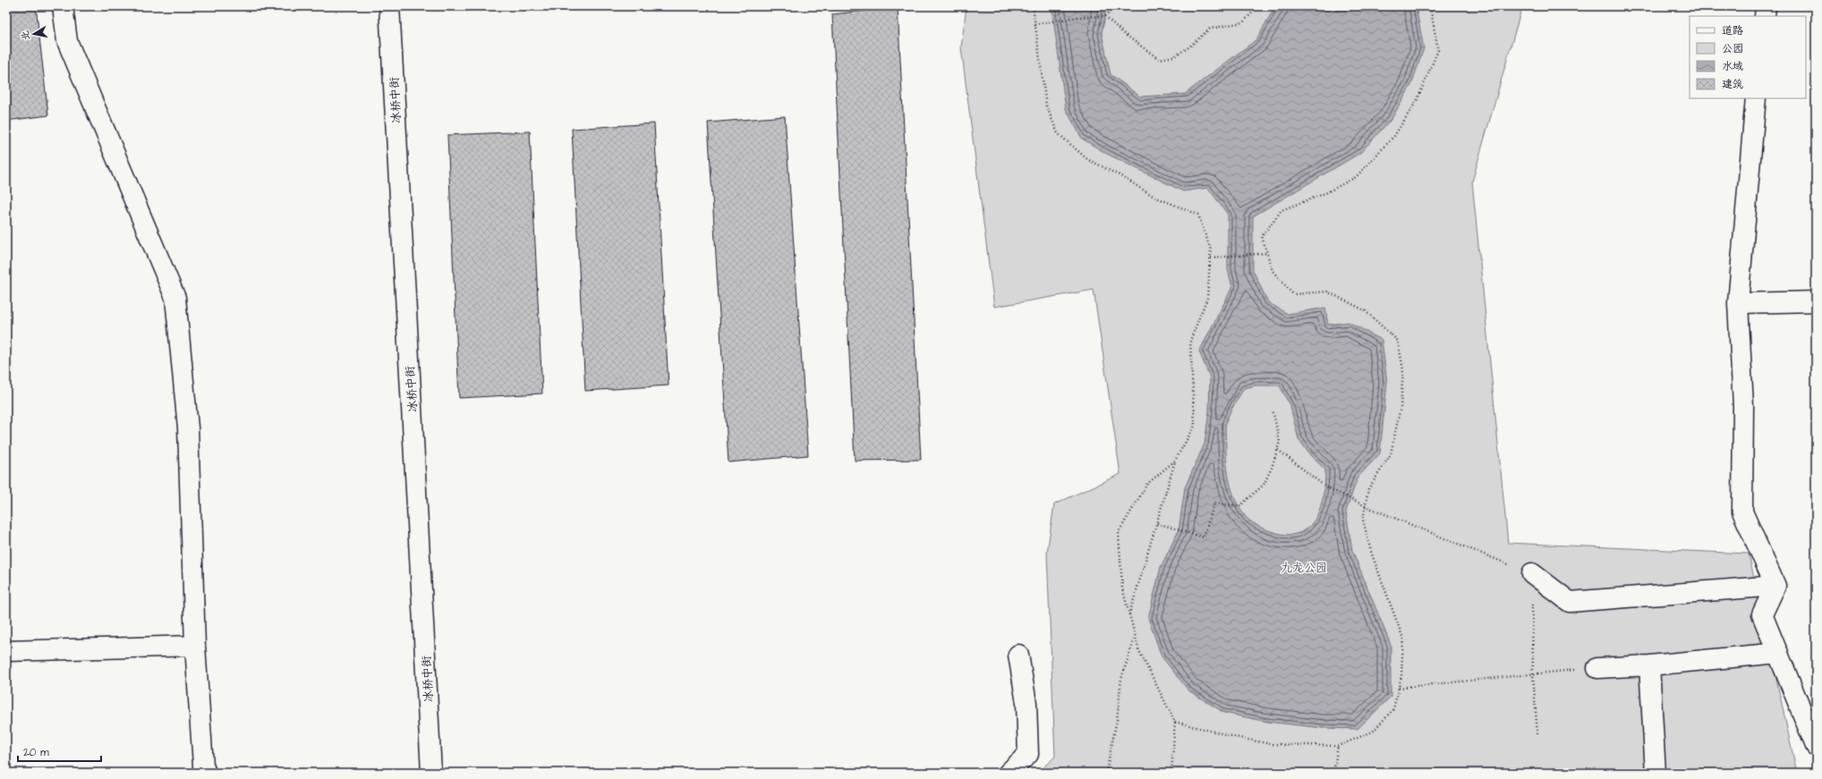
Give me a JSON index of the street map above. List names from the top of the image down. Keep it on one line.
{"streets":{"street":["冰桥中街"]},"parks":["九龙公园"],"legend":["道路","公园","水域","建筑"],"scale_bar":"20 m","north":"left"}
